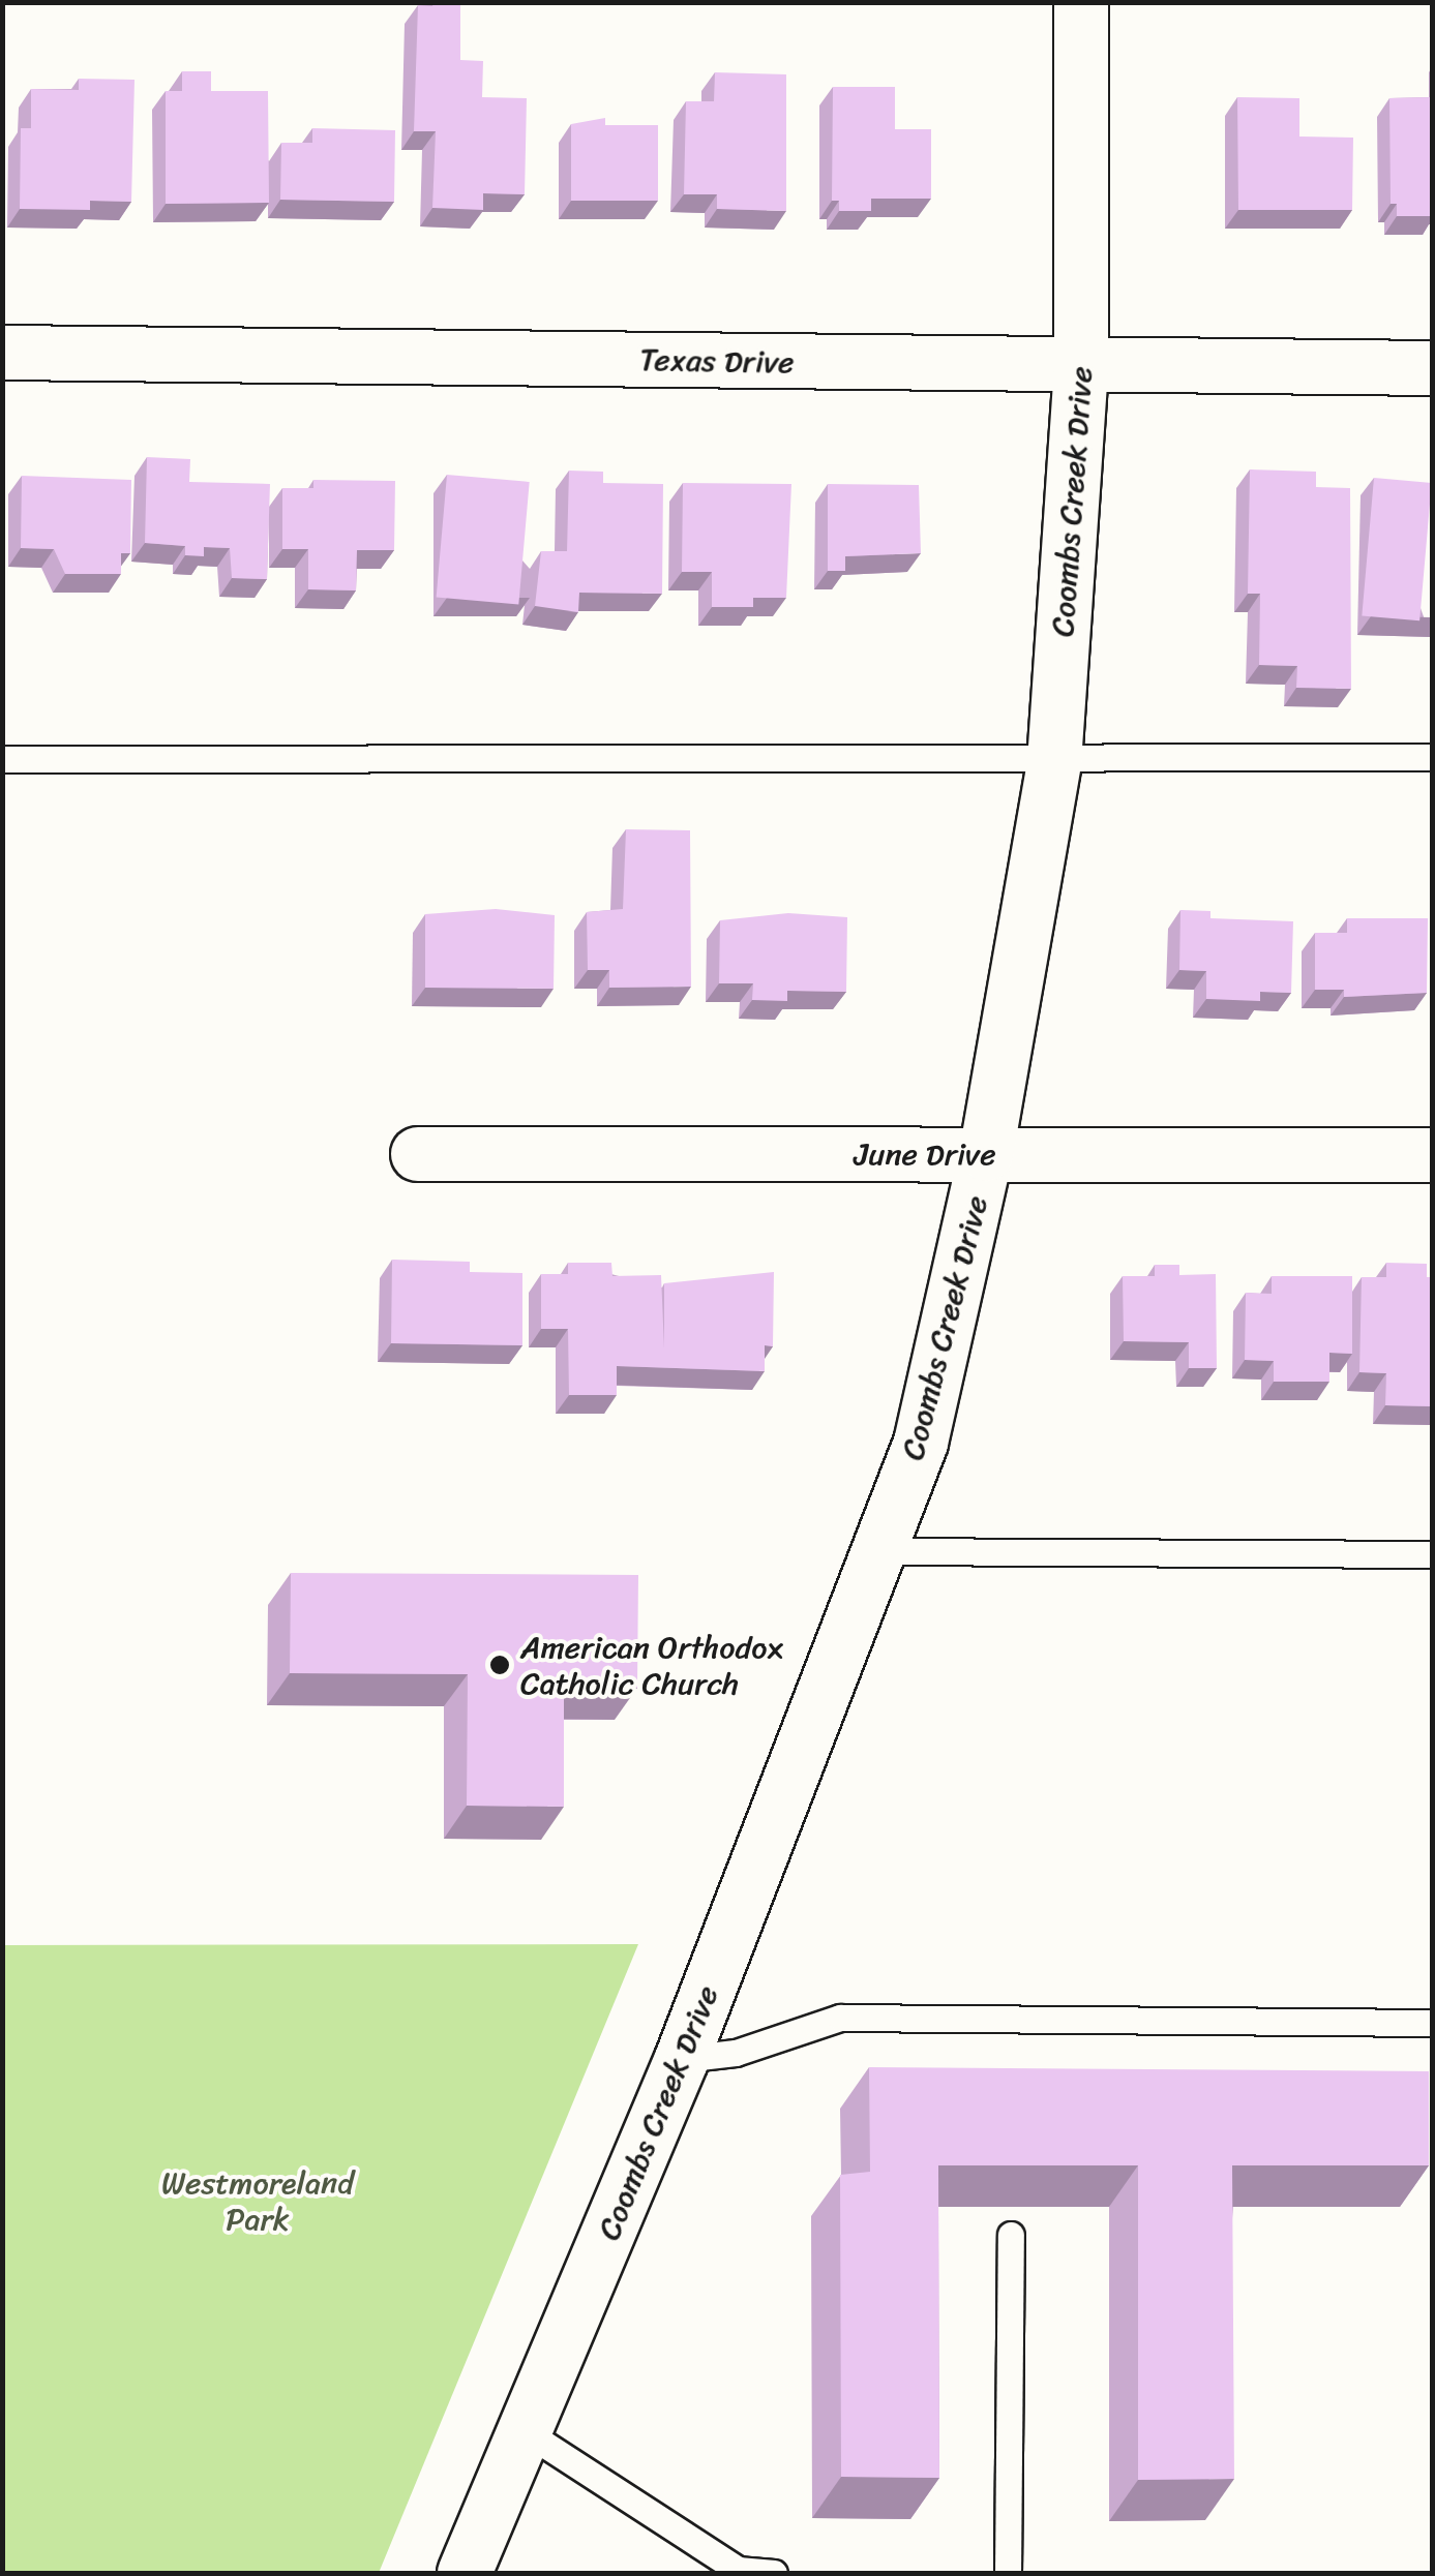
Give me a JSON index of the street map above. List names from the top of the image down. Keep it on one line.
{"streets":{"street":["Texas Drive","Coombs Creek Drive","June Drive"]},"crossings":[["Texas Drive","Coombs Creek Drive"],["Coombs Creek Drive","June Drive"]],"parks":["Westmoreland Park"],"places":["American Orthodox Catholic Church"]}
